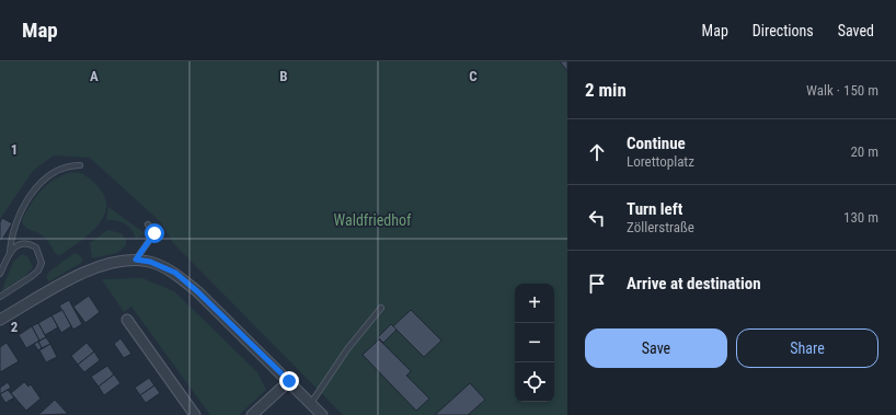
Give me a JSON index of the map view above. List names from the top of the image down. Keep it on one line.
{"parks":["Waldfriedhof"],"page":{"header":"Map","nav":["Map","Directions","Saved"],"heading":["2 min","Walk · 150 m"],"list":[["Continue","Lorettoplatz","20 m"],["Turn left","Zöllerstraße","130 m"],"Arrive at destination"],"map_buttons":["+","−"],"buttons":["Save","Share"]},"grid":{"columns":["A","B","C"],"rows":["1","2"]}}
